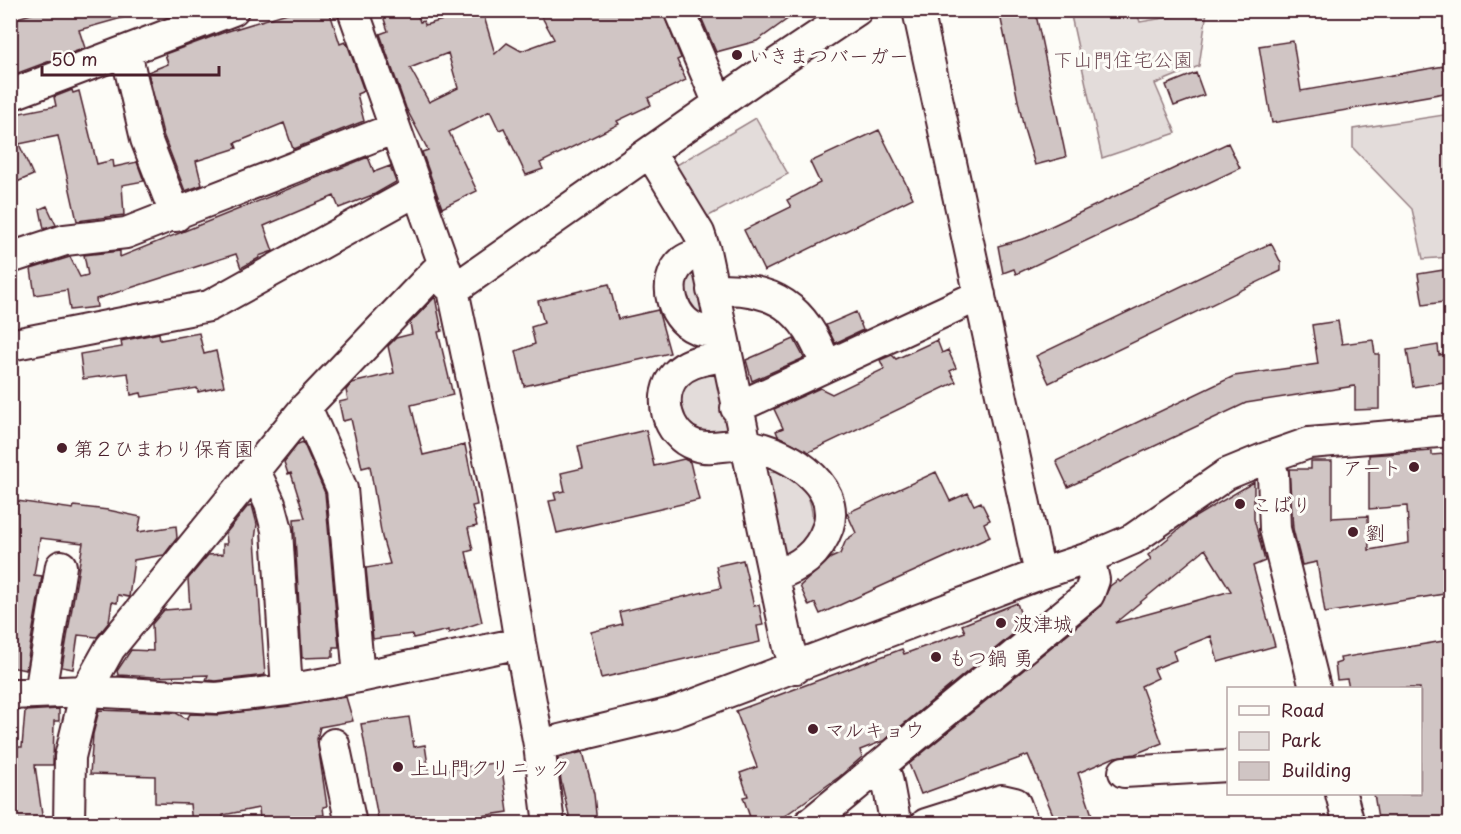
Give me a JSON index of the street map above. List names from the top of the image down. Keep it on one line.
{"parks":["下山門住宅公園"],"places":["いきまつバーガー","第２ひまわり保育園","アート","こばり","劉","波津城","もつ鍋 勇","マルキョウ","上山門クリニック"],"legend":["Road","Park","Building"],"scale_bar":"50 m"}
